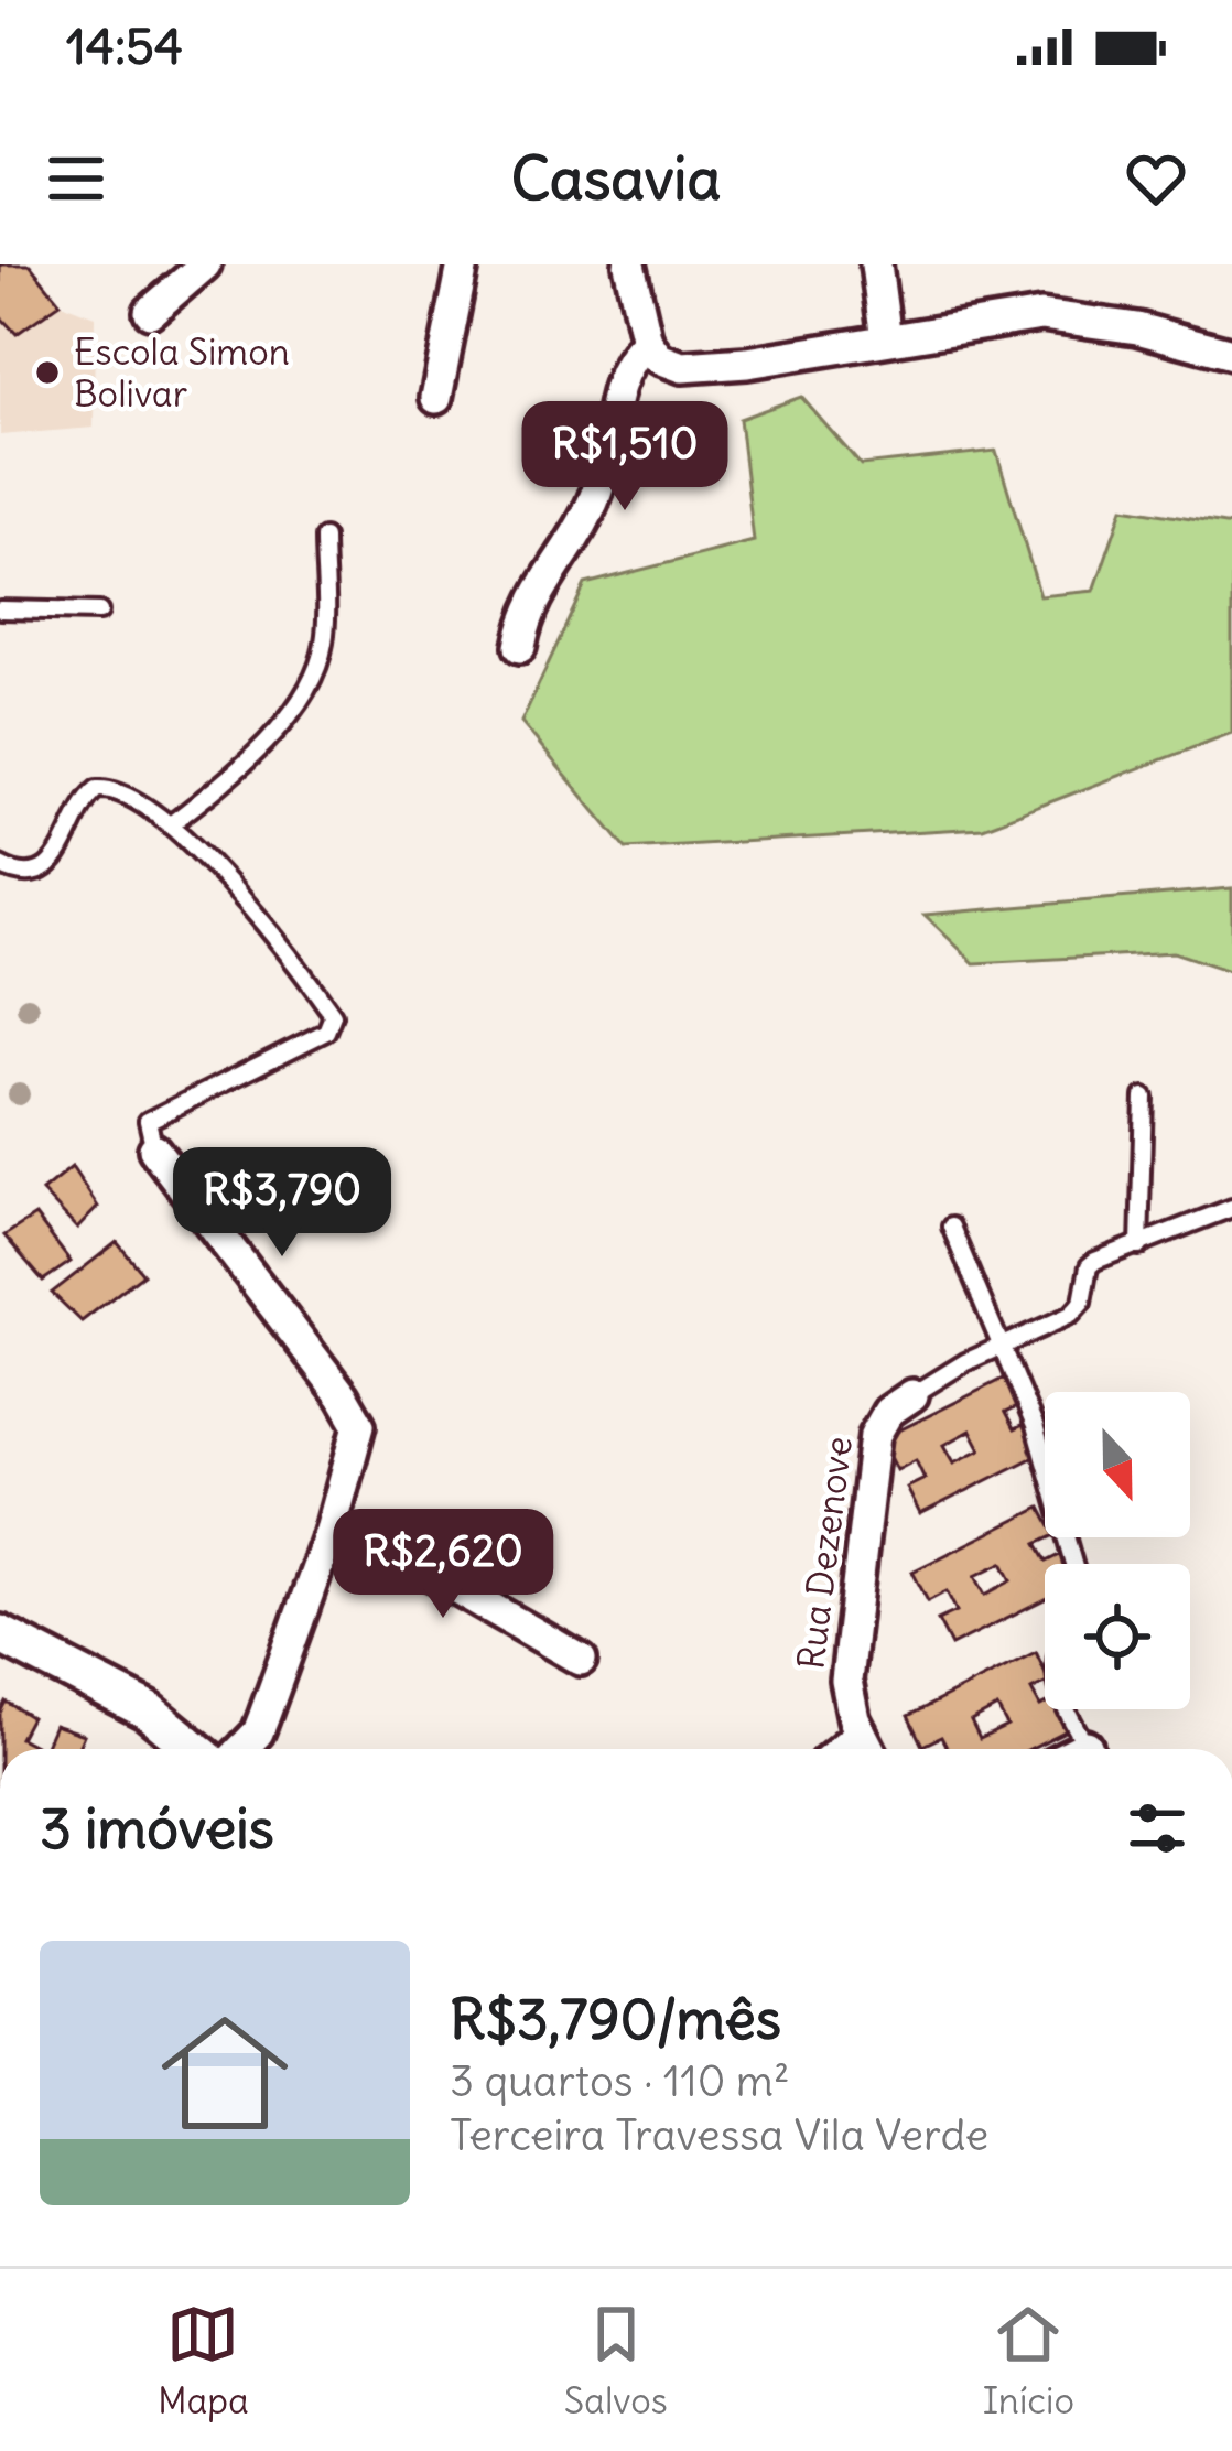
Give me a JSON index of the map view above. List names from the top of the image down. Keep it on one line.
{"streets":{"street":["Rua Dezenove"]},"places":["Escola Simon Bolivar"],"north":"bottom","page":{"status":"14:54","header":"Casavia","price":["R$1,510","R$3,790","R$2,620"],"heading":"3 imóveis","list":[{"name":"R$3,790/mês","note":"3 quartos · 110 m² · Terceira Travessa Vila Verde"}],"tabs":["Mapa","Salvos","Início"]}}
